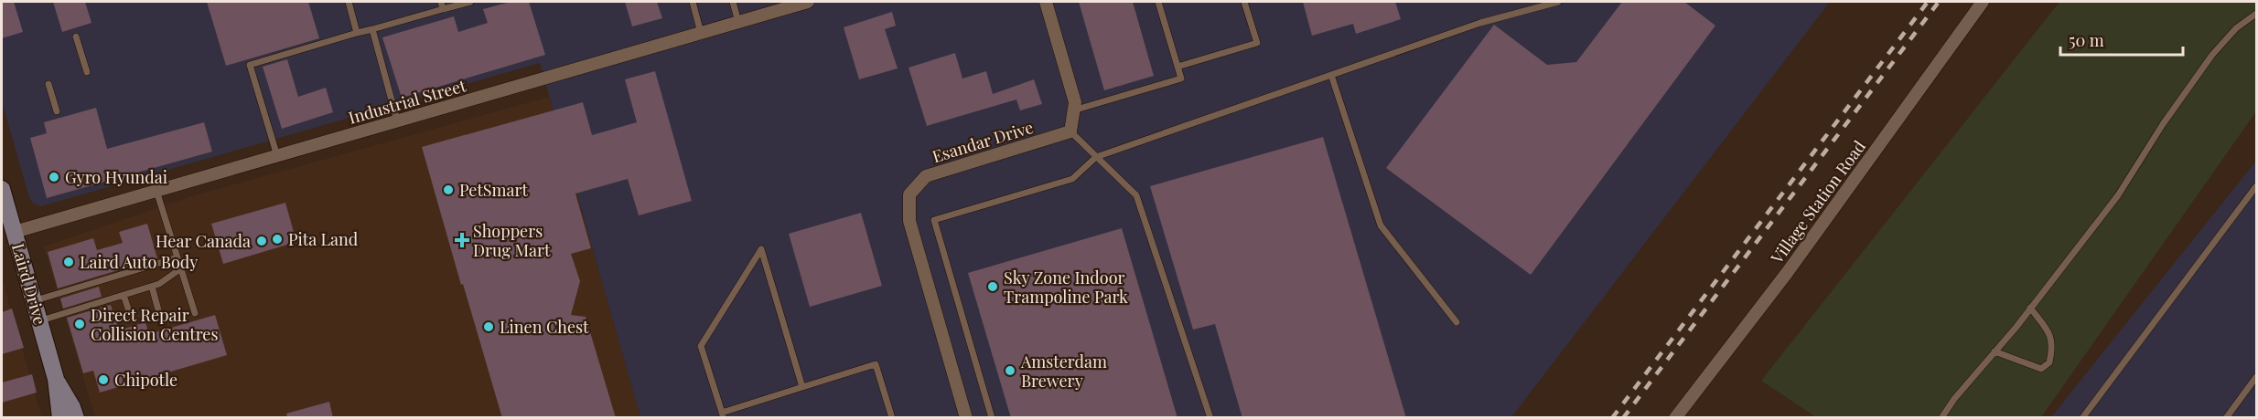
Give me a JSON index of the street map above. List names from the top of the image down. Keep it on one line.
{"streets":{"main road":["Laird Drive"],"street":["Industrial Street","Esandar Drive","Village Station Road"]},"crossings":[["Industrial Street","Laird Drive"]],"places":{"other":["Gyro Hyundai","PetSmart","Pita Land","Hear Canada","Laird Auto Body","Sky Zone Indoor Trampoline Park","Direct Repair Collision Centres","Linen Chest","Amsterdam Brewery","Chipotle"],"health":["Shoppers Drug Mart"]},"scale_bar":"50 m"}
